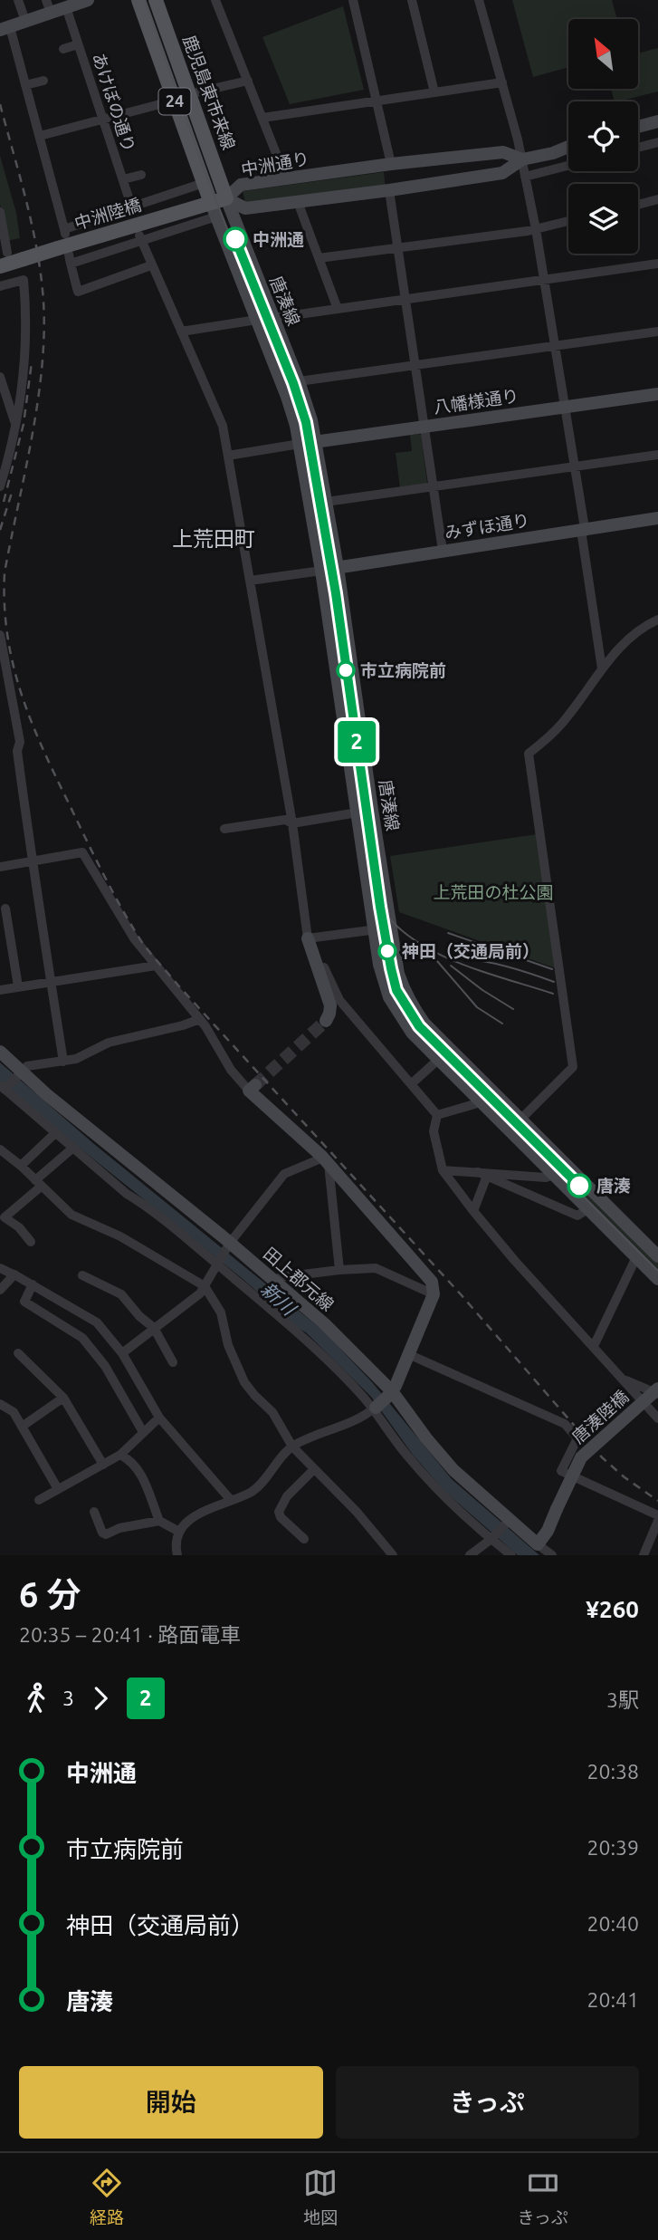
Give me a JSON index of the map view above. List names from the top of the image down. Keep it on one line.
{"streets":{"main road":["鹿児島東市来線","24","中洲陸橋"],"street":["あけぼの通り","中洲通り","唐湊線","八幡様通り","みずほ通り","田上郡元線","唐湊陸橋"]},"crossings":[["鹿児島東市来線","中洲通り"],["鹿児島東市来線","中洲陸橋"],["鹿児島東市来線","唐湊線"],["中洲通り","中洲陸橋"],["中洲通り","唐湊線"],["中洲陸橋","唐湊線"],["唐湊線","八幡様通り"],["唐湊線","みずほ通り"],["田上郡元線","唐湊陸橋"]],"districts":["上荒田町"],"water":["新川"],"parks":["上荒田の杜公園"],"places":["中洲通","市立病院前","神田（交通局前）","唐湊"],"lines":["tram line 2"],"north":"top left","page":{"on_map":"2","heading":["6 分","20:35 – 20:41 · 路面電車","¥260"],"legs":["3","2","3駅"],"list":[{"name":"中洲通","value":"20:38"},{"name":"市立病院前","value":"20:39"},{"name":"神田（交通局前）","value":"20:40"},{"name":"唐湊","value":"20:41"}],"buttons":["開始","きっぷ"],"tabs":["経路","地図","きっぷ"]}}
